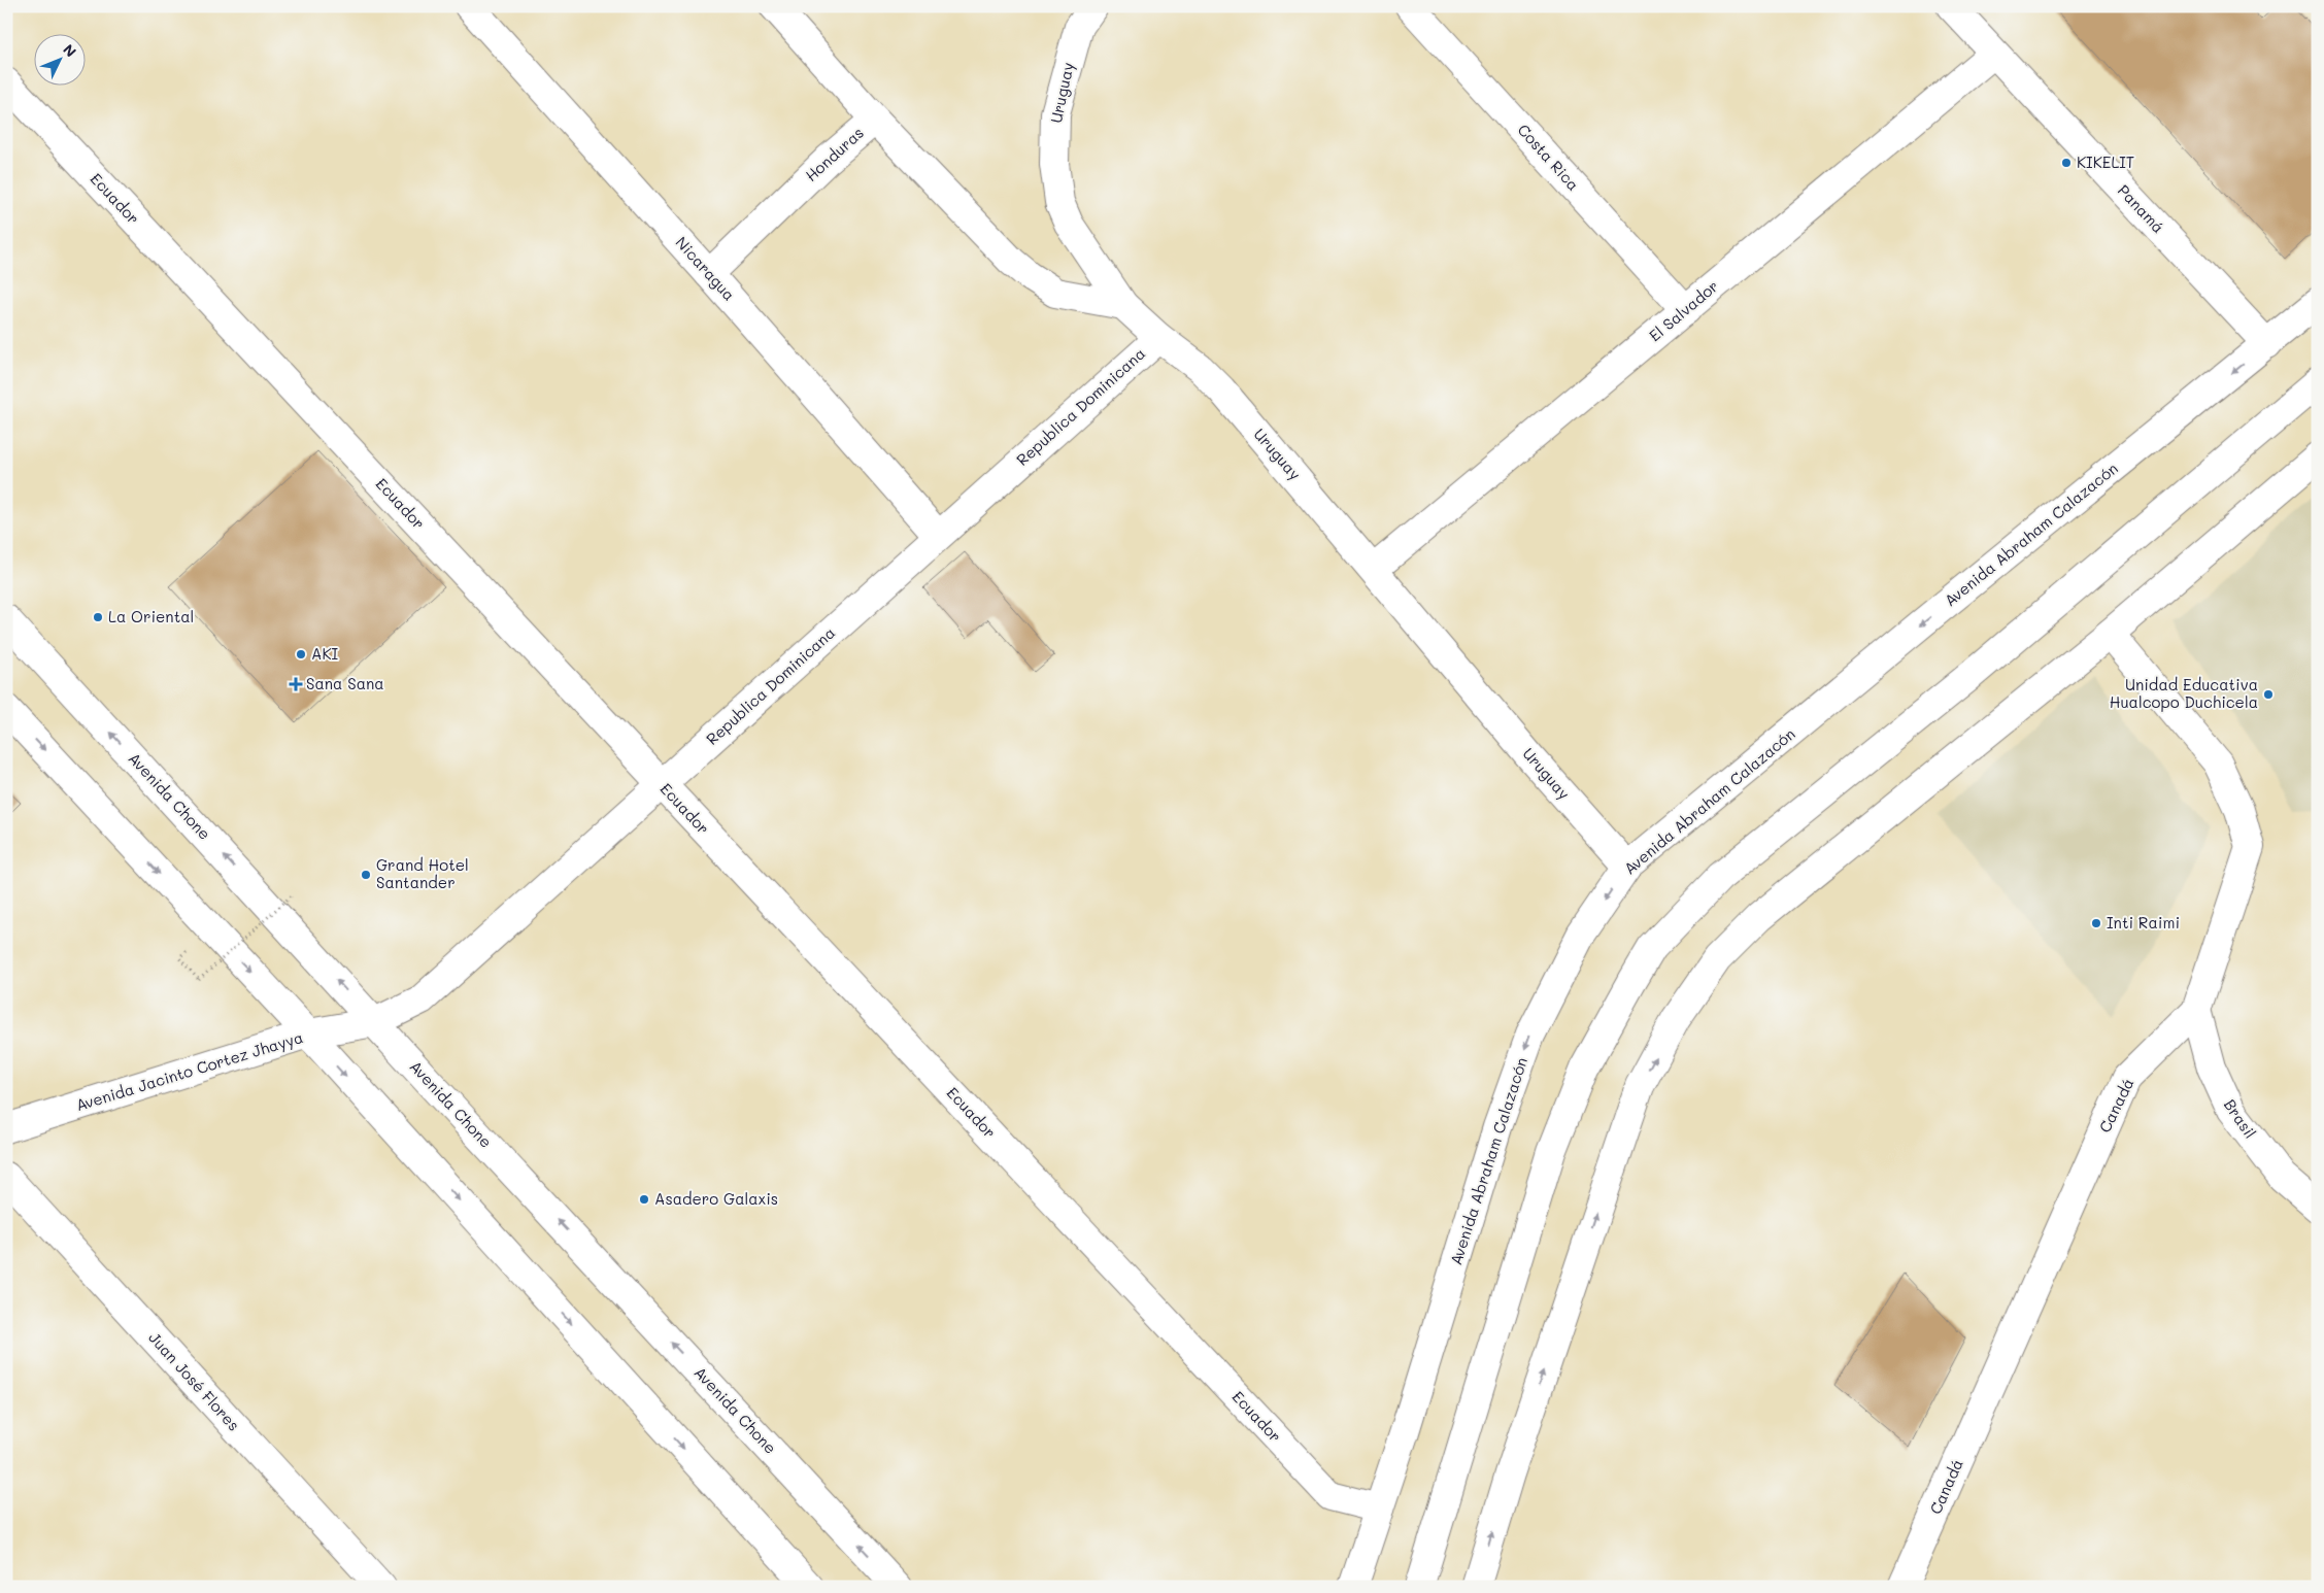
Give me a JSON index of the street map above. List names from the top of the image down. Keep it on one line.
{"streets":{"street":["Uruguay","Honduras","Costa Rica","Ecuador","Panamá","Nicaragua","El Salvador","Republica Dominicana","Avenida Abraham Calazacón","Avenida Chone","Avenida Jacinto Cortez Jhayya","Canadá","Brasil","Juan José Flores"]},"crossings":[["Uruguay","El Salvador"],["Uruguay","Republica Dominicana"],["Uruguay","Avenida Abraham Calazacón"],["Honduras","Nicaragua"],["Costa Rica","El Salvador"],["Ecuador","Republica Dominicana"],["Ecuador","Avenida Abraham Calazacón"],["Panamá","El Salvador"],["Panamá","Avenida Abraham Calazacón"],["Nicaragua","Republica Dominicana"],["Republica Dominicana","Avenida Chone"],["Republica Dominicana","Avenida Jacinto Cortez Jhayya"],["Avenida Chone","Avenida Jacinto Cortez Jhayya"],["Canadá","Brasil"]],"places":{"other":["KIKELIT","La Oriental","AKI","Unidad Educativa Hualcopo Duchicela","Grand Hotel Santander","Inti Raimi","Asadero Galaxis"],"health":["Sana Sana"]},"north":"top right"}
